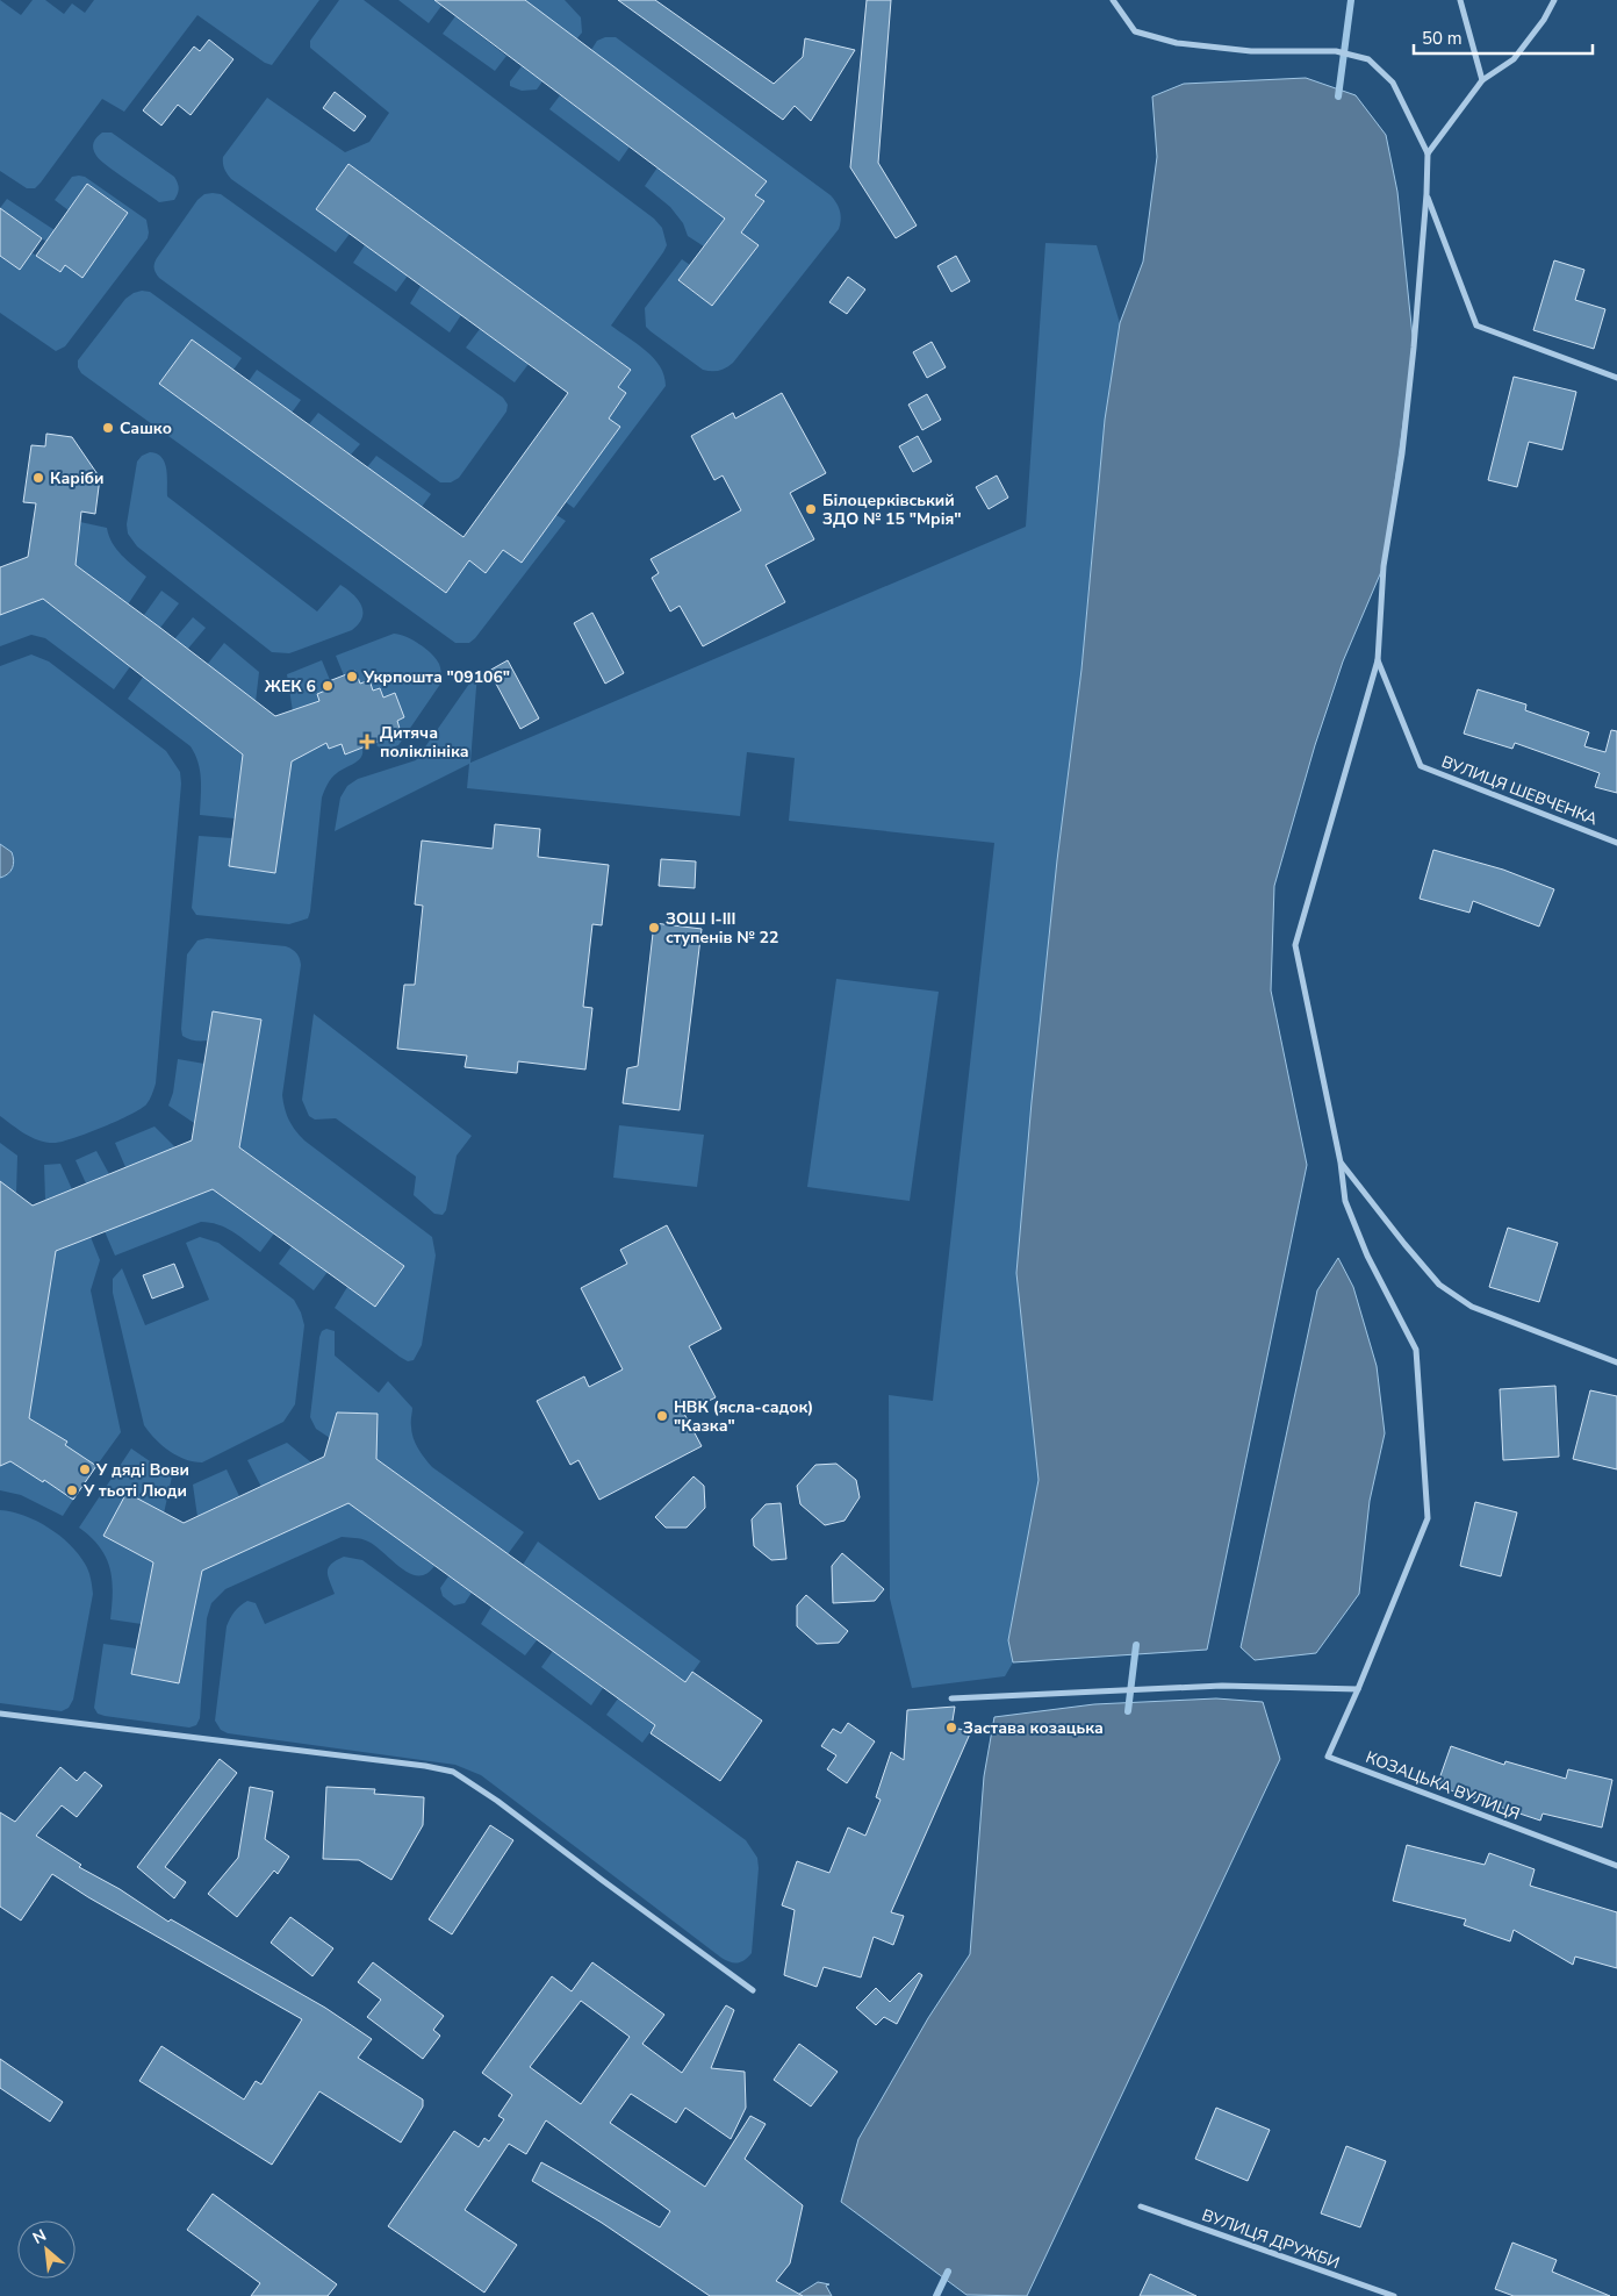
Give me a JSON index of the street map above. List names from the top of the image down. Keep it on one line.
{"streets":{"street":["ВУЛИЦЯ ШЕВЧЕНКА","КОЗАЦЬКА ВУЛИЦЯ","ВУЛИЦЯ ДРУЖБИ"]},"places":{"other":["Сашко","Каріби","Білоцерківський ЗДО № 15 \"Мрія\"","Укрпошта \"09106\"","ЖЕК 6","ЗОШ І-ІІІ ступенів № 22","НВК (ясла-садок) \"Казка\"","У дяді Вови","У тьоті Люди","Застава козацька"],"health":["Дитяча поліклініка"]},"scale_bar":"50 m","north":"top left"}
